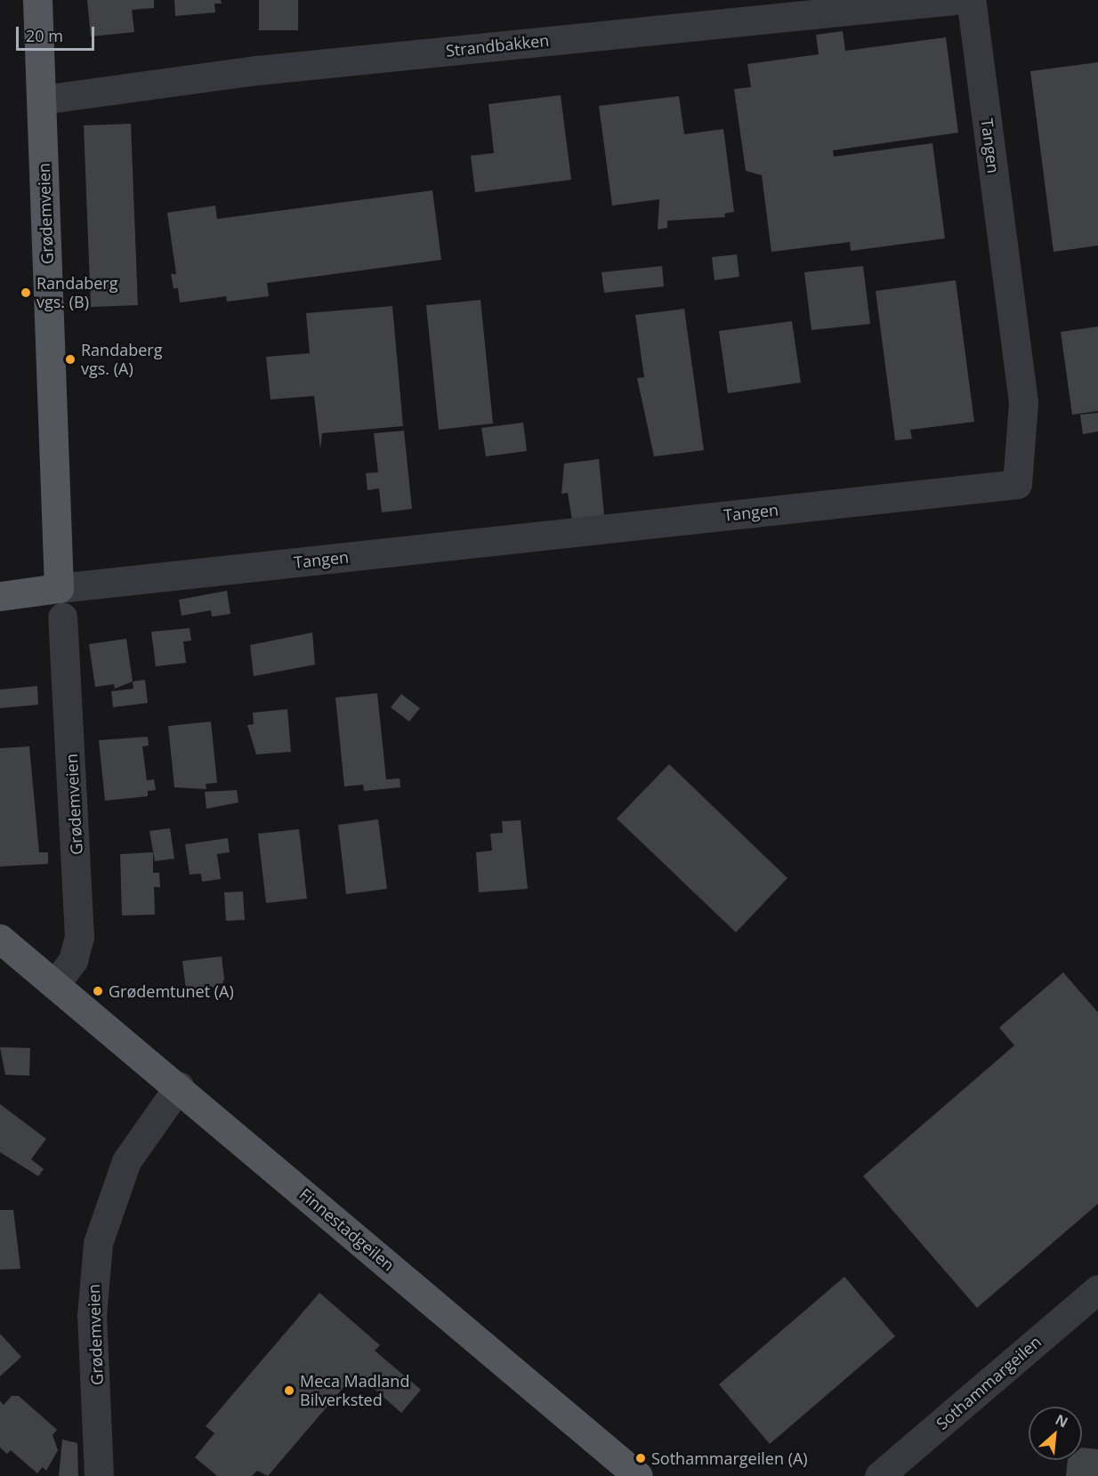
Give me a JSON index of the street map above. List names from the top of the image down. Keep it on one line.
{"streets":{"main road":["Tangen","Grødemveien","Finnestadgeilen"],"street":["Strandbakken","Sothammargeilen"]},"crossings":[["Strandbakken","Grødemveien"],["Tangen","Grødemveien"],["Grødemveien","Finnestadgeilen"]],"places":["Randaberg vgs. (B)","Randaberg vgs. (A)","Grødemtunet (A)","Meca Madland Bilverksted","Sothammargeilen (A)"],"scale_bar":"20 m","north":"top right"}
